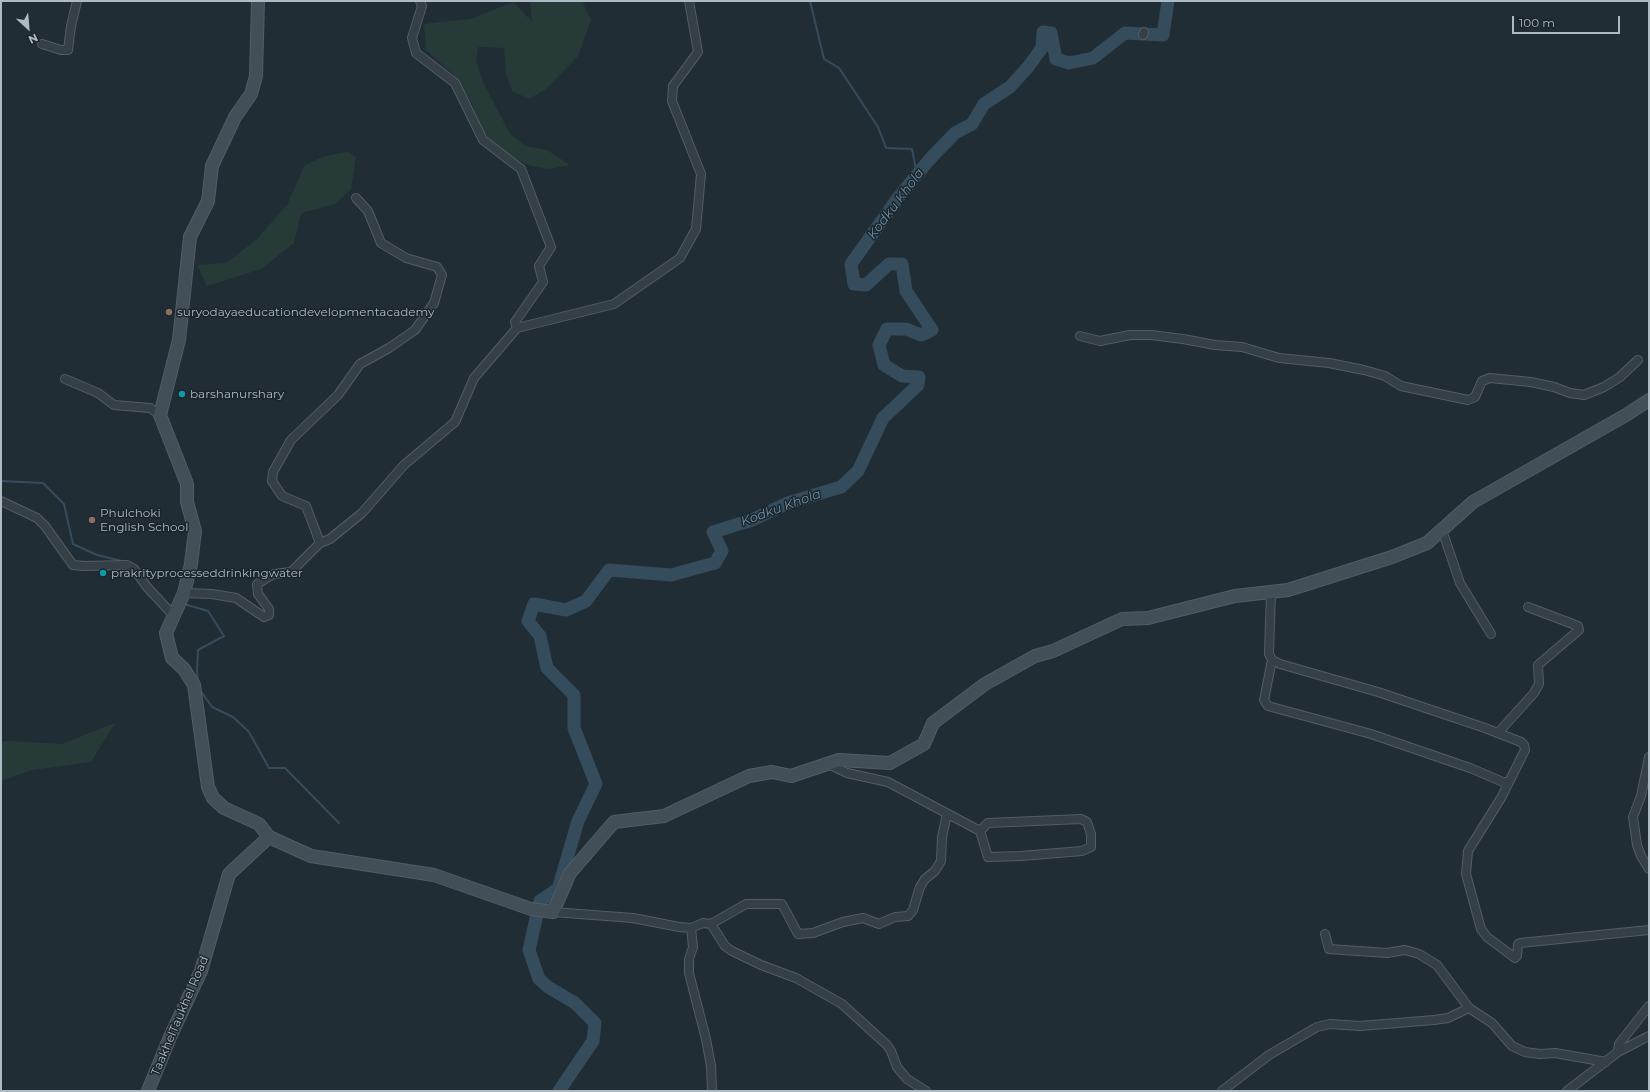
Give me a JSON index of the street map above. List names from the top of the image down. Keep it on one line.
{"streets":{"street":["TaakhelTaukhel Road"]},"water":["Kodku Khola"],"places":["suryodayaeducationdevelopmentacademy","barshanurshary","Phulchoki English School","prakrityprocesseddrinkingwater"],"scale_bar":"100 m","north":"bottom right"}
